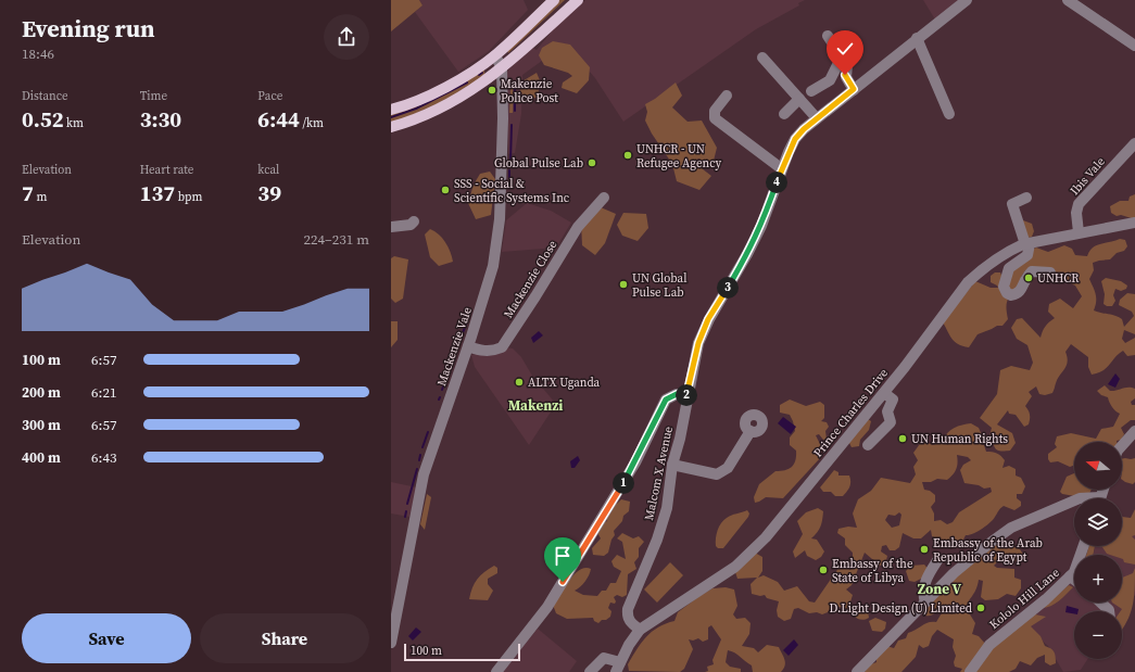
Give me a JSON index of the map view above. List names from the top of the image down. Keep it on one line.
{"streets":{"street":["Ibis Vale","Mackenzie Close","Mackenzie Vale","Prince Charles Drive","Malcom X Avenue","Kololo Hill Lane"]},"crossings":[["Ibis Vale","Prince Charles Drive"],["Mackenzie Close","Mackenzie Vale"],["Prince Charles Drive","Malcom X Avenue"]],"districts":["Makenzi","Zone V"],"places":["Makenzie Police Post","UNHCR - UN Refugee Agency","Global Pulse Lab","SSS - Social & Scientific Systems Inc","UNHCR","UN Global Pulse Lab","ALTX Uganda","UN Human Rights","Embassy of the Arab Republic of Egypt","Embassy of the State of Libya","D.Light Design (U) Limited"],"scale_bar":"100 m","north":"left","page":{"heading":["Evening run","18:46"],"stats":[["Distance","0.52 km"],["Time","3:30"],["Pace","6:44 /km"],["Elevation","7 m"],["Heart rate","137 bpm"],["kcal","39"]],"pins":["4","3","2","1"],"chart":["Elevation","224–231 m"],"list":[{"name":"100 m","note":"6:57"},{"name":"200 m","note":"6:21"},{"name":"300 m","note":"6:57"},{"name":"400 m","note":"6:43"}],"map_buttons":["+","−"],"buttons":["Save","Share"],"scale":"100 m"}}
